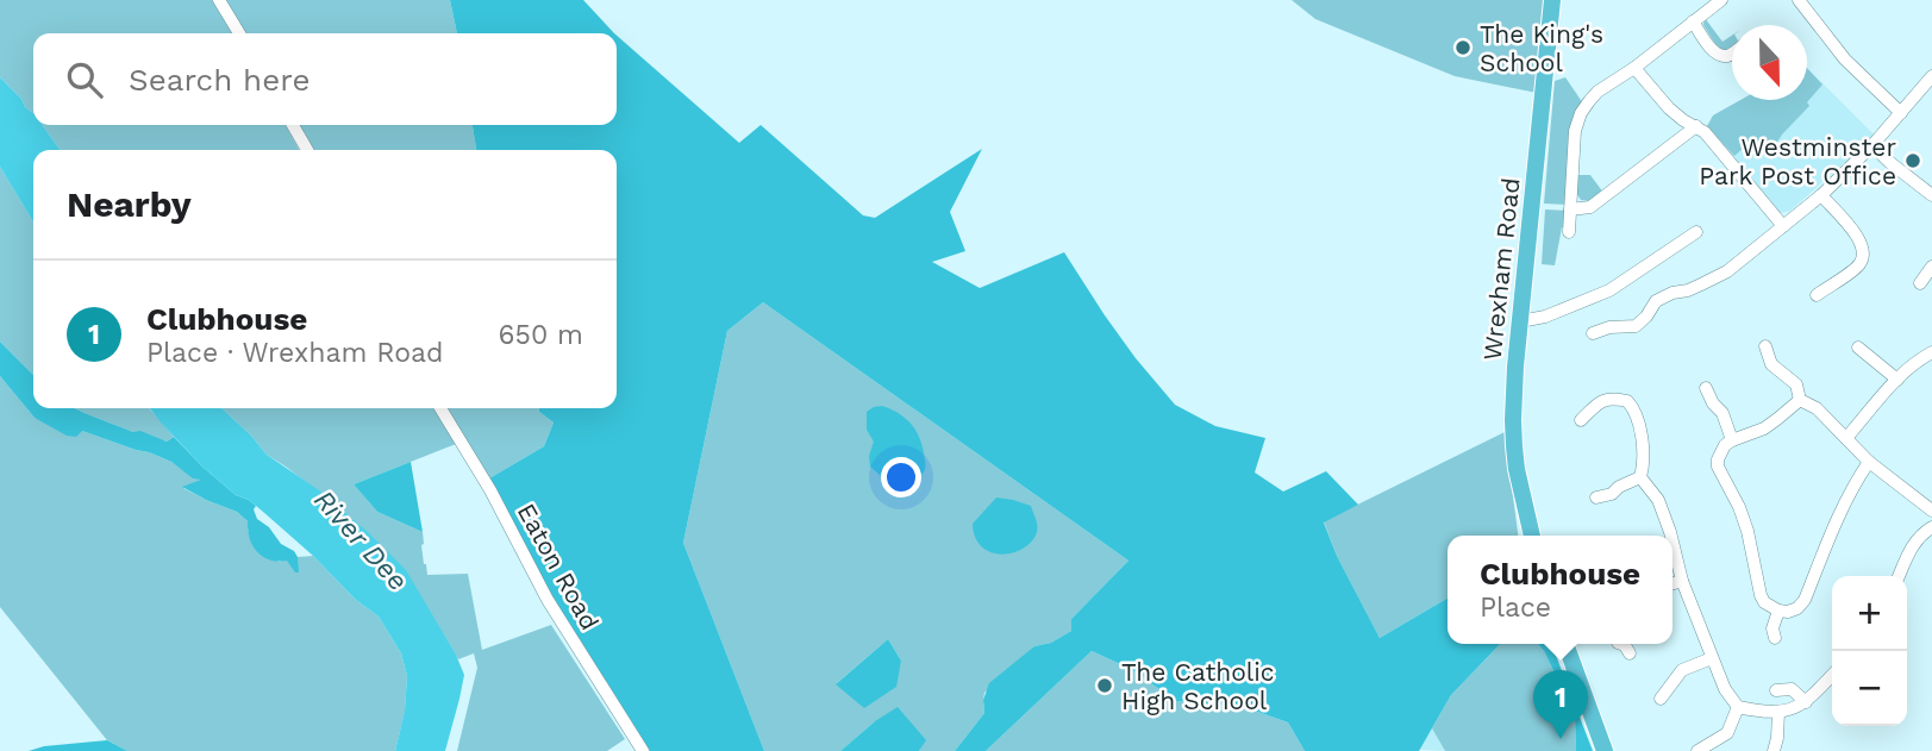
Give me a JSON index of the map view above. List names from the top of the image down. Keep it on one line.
{"streets":{"highway":["Wrexham Road"],"street":["Eaton Road"]},"water":["River Dee"],"places":["The King's School","Westminster Park Post Office","The Catholic High School"],"north":"bottom","page":{"search":"Search here","heading":"Nearby","list":[{"mark":"1","name":"Clubhouse","note":"Place · Wrexham Road","value":"650 m"}],"popup":["Clubhouse","Place"],"map_buttons":["+","−"],"pins":"1"}}
